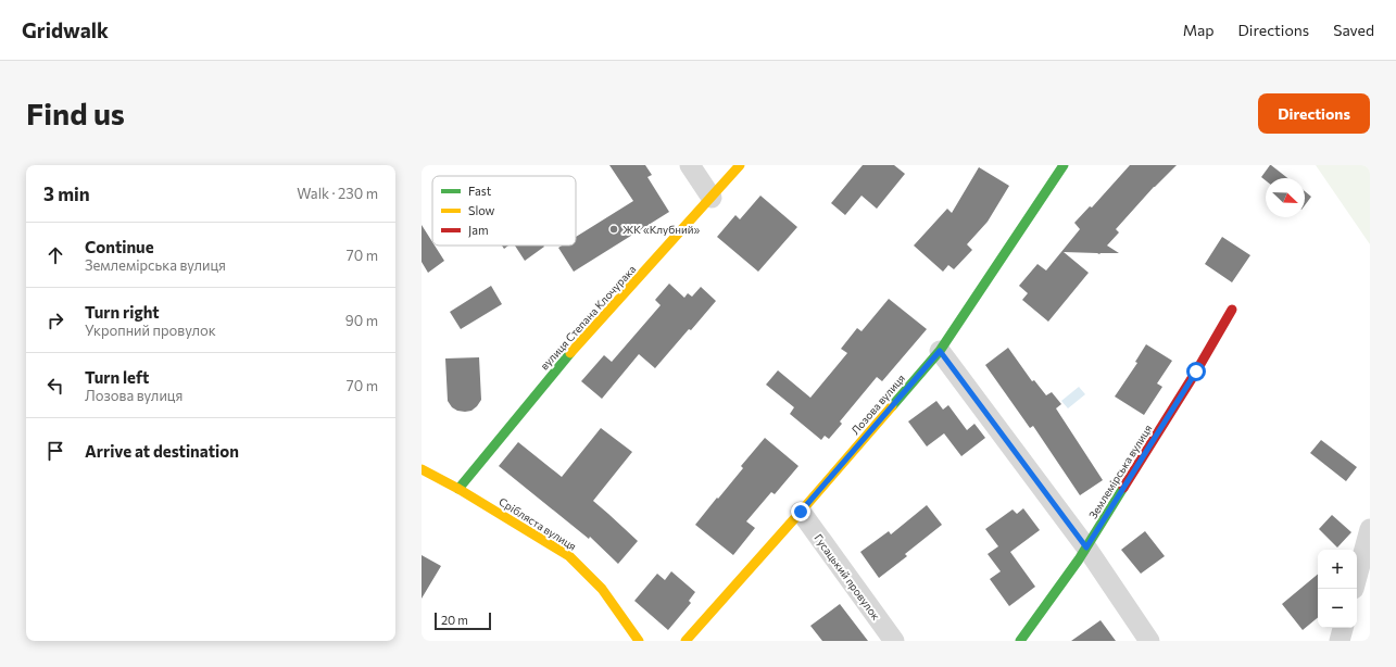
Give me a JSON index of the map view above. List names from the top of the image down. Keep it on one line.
{"streets":{"street":["вулиця Степана Клочурака","Лозова вулиця","Землемірська вулиця","Срібляста вулиця","Гусацький провулок"]},"crossings":[["вулиця Степана Клочурака","Срібляста вулиця"],["Лозова вулиця","Гусацький провулок"]],"places":["ЖК «Клубний»"],"legend":["Fast","Slow","Jam"],"scale_bar":"20 m","north":"bottom right","page":{"header":"Gridwalk","nav":["Map","Directions","Saved"],"buttons":"Directions","title":"Find us","heading":["3 min","Walk · 230 m"],"list":[["Continue","Землемірська вулиця","70 m"],["Turn right","Укропний провулок","90 m"],["Turn left","Лозова вулиця","70 m"],"Arrive at destination"],"map_buttons":["+","−"],"scale":"20 m"}}
